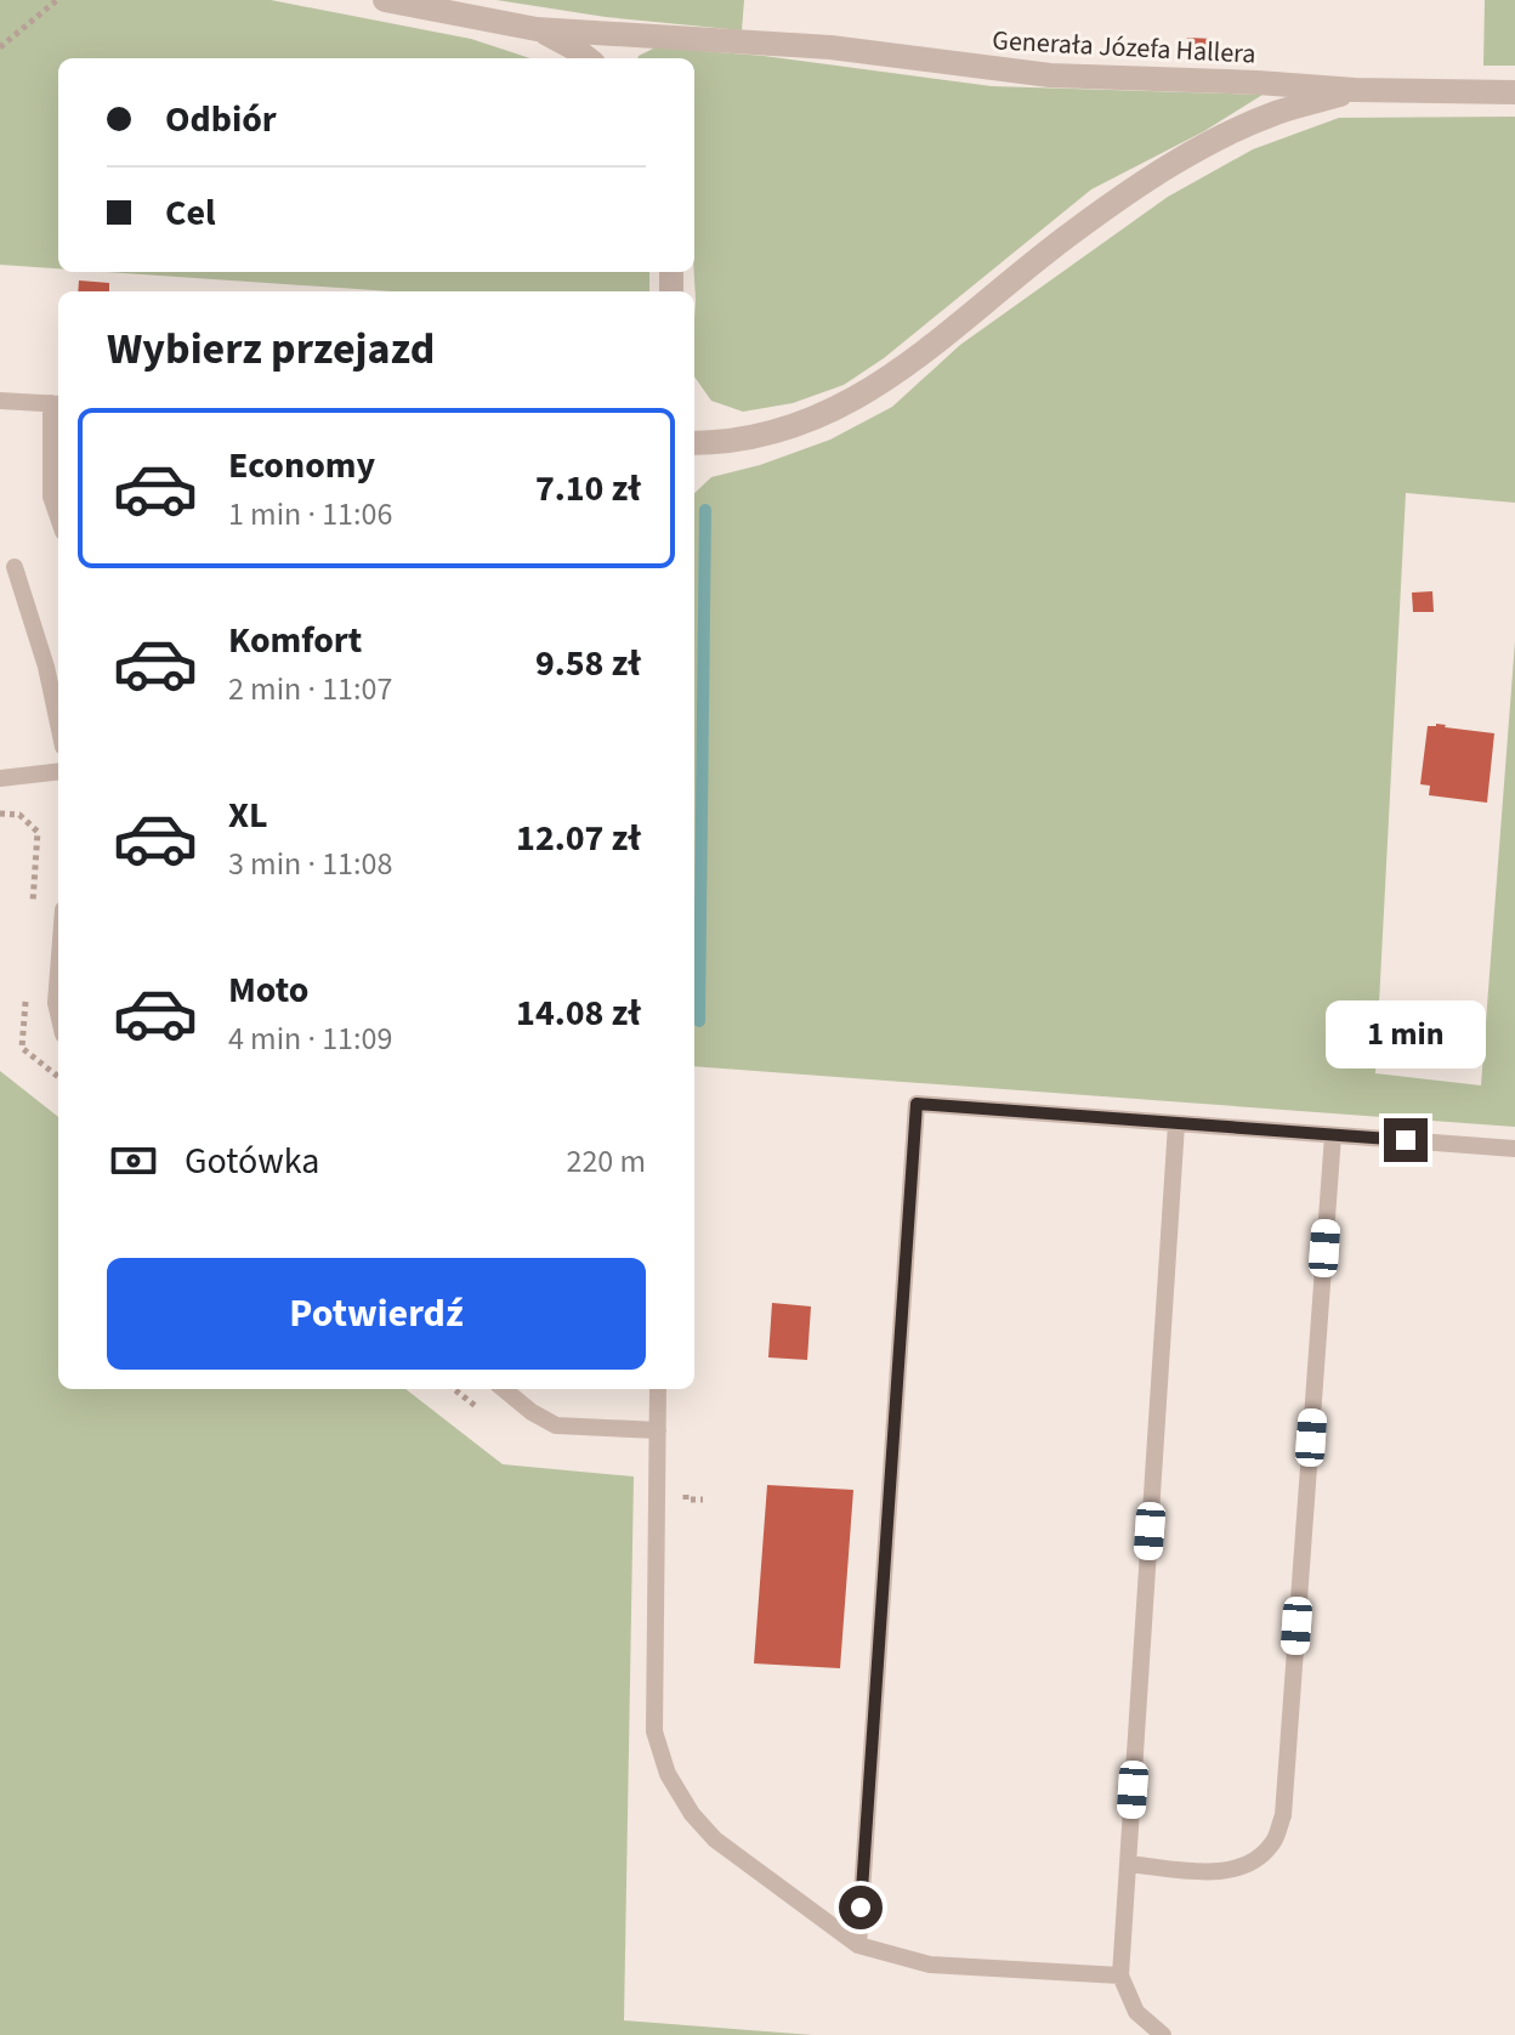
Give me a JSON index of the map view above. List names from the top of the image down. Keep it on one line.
{"streets":{"street":["Generała Józefa Hallera"]},"page":{"banner":["Odbiór","Cel"],"heading":"Wybierz przejazd","list":[{"name":"Economy","note":"1 min · 11:06","value":"7.10 zł"},{"name":"Komfort","note":"2 min · 11:07","value":"9.58 zł"},{"name":"XL","note":"3 min · 11:08","value":"12.07 zł"},{"name":"Moto","note":"4 min · 11:09","value":"14.08 zł"}],"bubble":"1 min","pay":["Gotówka","220 m"],"buttons":"Potwierdź"}}
